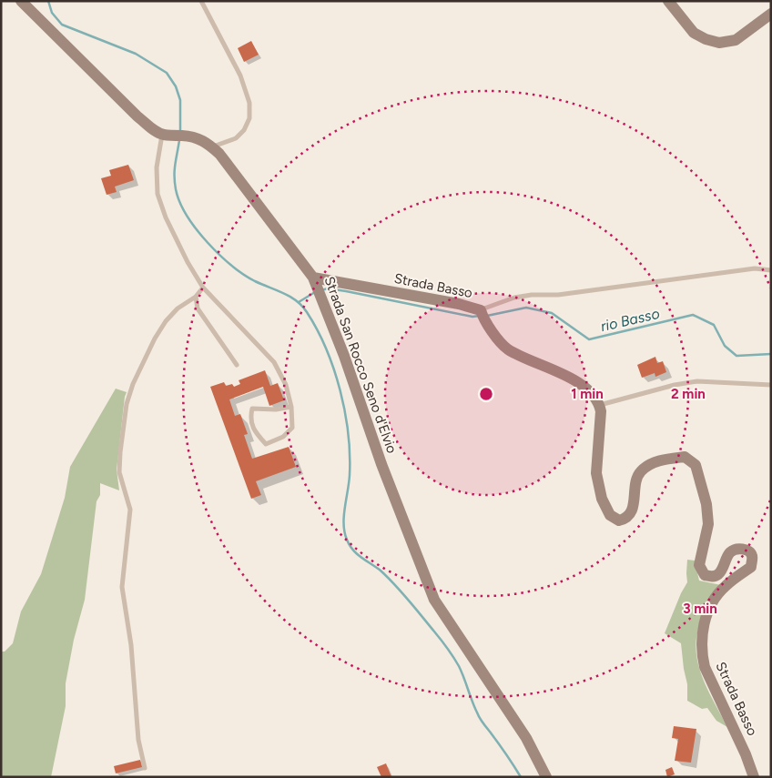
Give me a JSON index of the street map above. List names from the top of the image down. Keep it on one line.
{"streets":{"street":["Strada Basso","Strada San Rocco Seno d'Elvio"]},"crossings":[["Strada Basso","Strada San Rocco Seno d'Elvio"]],"water":["rio Basso"],"rings":["1 min","2 min","3 min"]}
